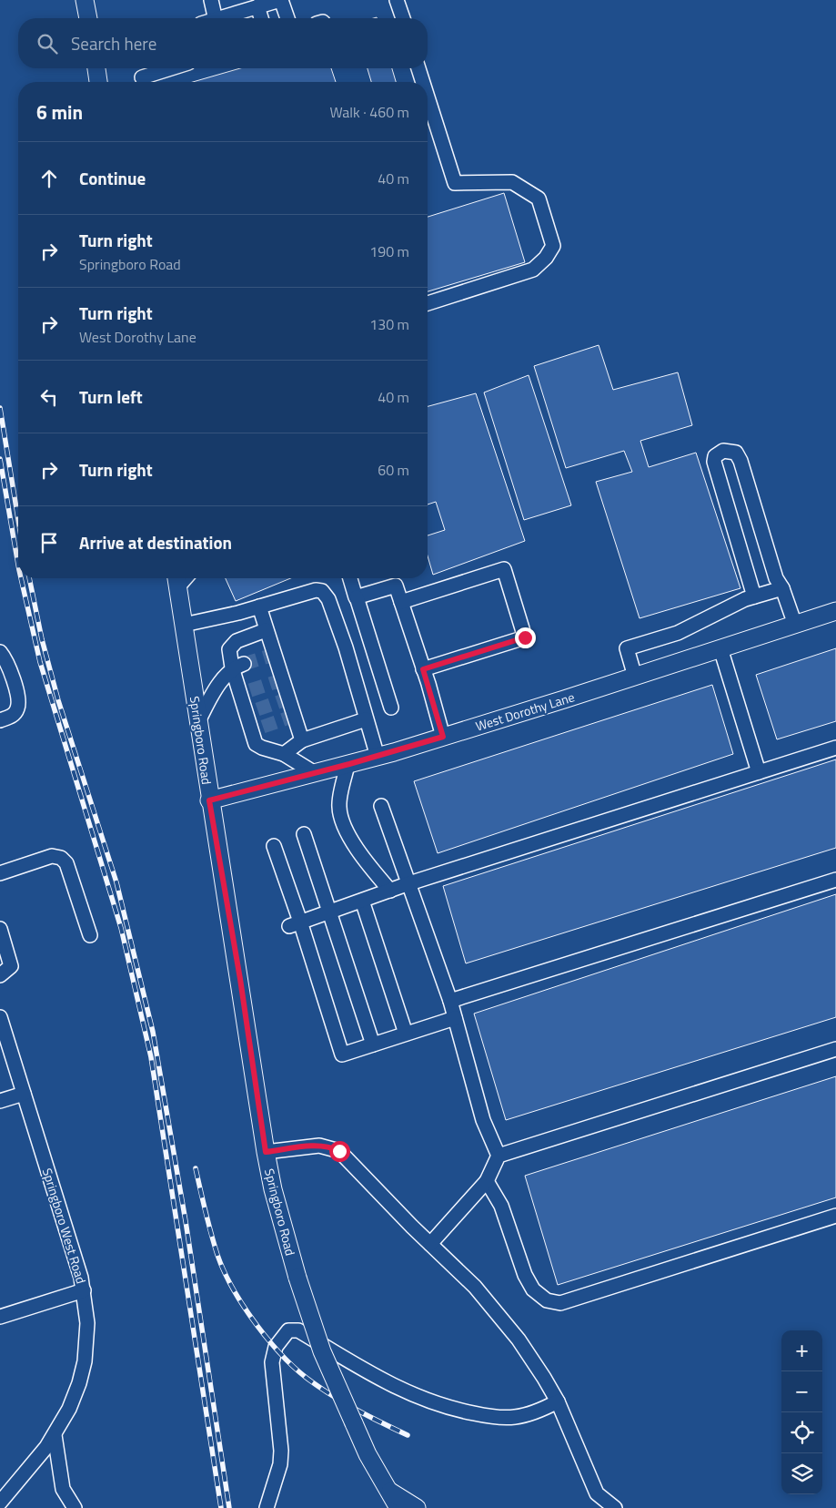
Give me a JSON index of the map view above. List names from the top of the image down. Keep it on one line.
{"streets":{"main road":["West Dorothy Lane","Springboro Road"],"street":["Springboro West Road"]},"crossings":[["West Dorothy Lane","Springboro Road"]],"page":{"search":"Search here","heading":["6 min","Walk · 460 m"],"list":[["Continue","40 m"],["Turn right","Springboro Road","190 m"],["Turn right","West Dorothy Lane","130 m"],["Turn left","40 m"],["Turn right","60 m"],"Arrive at destination"],"map_buttons":["+","−"]}}
